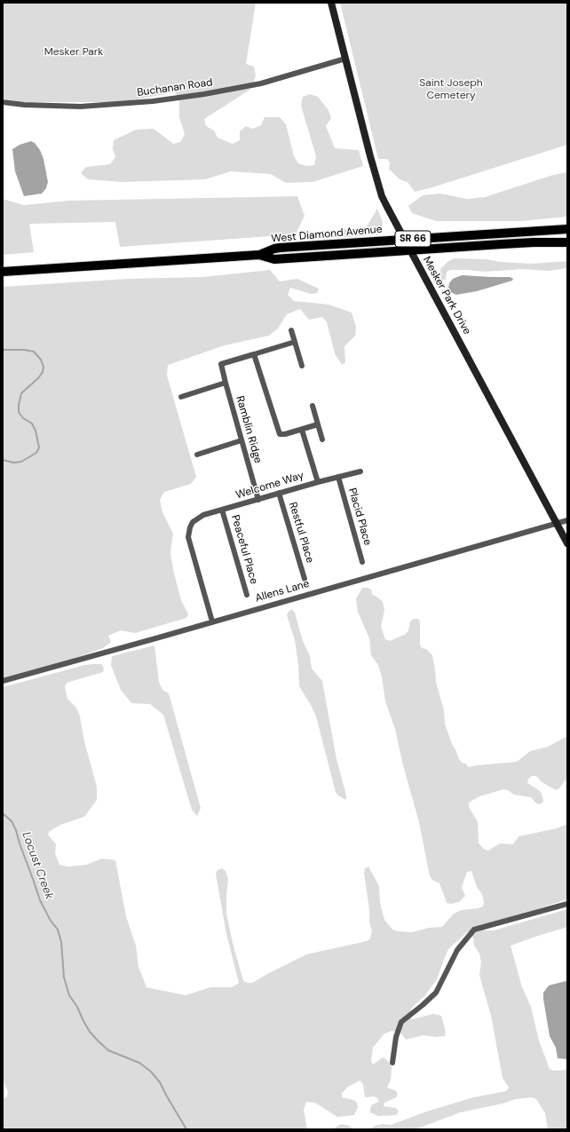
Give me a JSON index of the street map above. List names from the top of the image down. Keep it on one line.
{"streets":{"main road":["West Diamond Avenue","SR 66"],"street":["Buchanan Road","Mesker Park Drive","Ramblin Ridge","Welcome Way","Placid Place","Restful Place","Peaceful Place","Allens Lane"]},"crossings":[["Buchanan Road","Mesker Park Drive"],["West Diamond Avenue","Mesker Park Drive"],["Mesker Park Drive","Allens Lane"],["Ramblin Ridge","Welcome Way"],["Welcome Way","Placid Place"],["Welcome Way","Restful Place"],["Welcome Way","Peaceful Place"],["Welcome Way","Allens Lane"]],"water":["Locust Creek"],"parks":["Mesker Park","Saint Joseph Cemetery"]}
